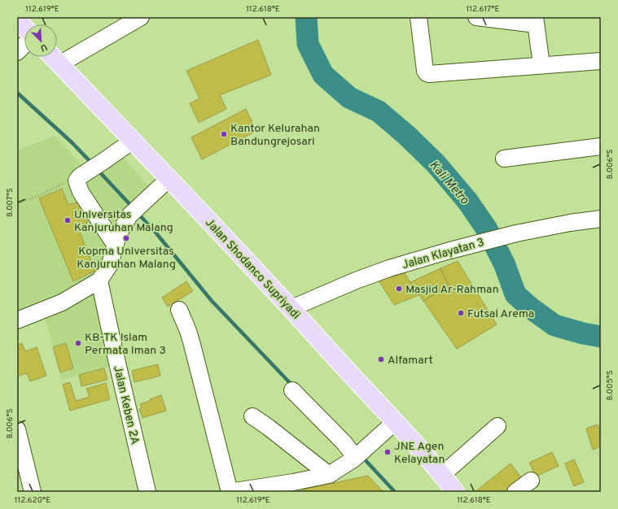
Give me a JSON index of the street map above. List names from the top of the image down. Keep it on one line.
{"streets":{"main road":["Jalan Shodanco Supriyadi"],"street":["Jalan Klayatan 3","Jalan Keben 2A"]},"crossings":[["Jalan Klayatan 3","Jalan Shodanco Supriyadi"]],"water":["Kali Metro"],"places":["Kantor Kelurahan Bandungrejosari","Universitas Kanjuruhan Malang","Kopma Universitas Kanjuruhan Malang","Masjid Ar-Rahman","Futsal Arema","KB-TK Islam Permata Iman 3","Alfamart","JNE Agen Kelayatan"],"north":"bottom right","coordinates":["112.619°E","112.618°E","112.617°E","8.006°S","8.007°S","8.005°S","112.620°E"]}
